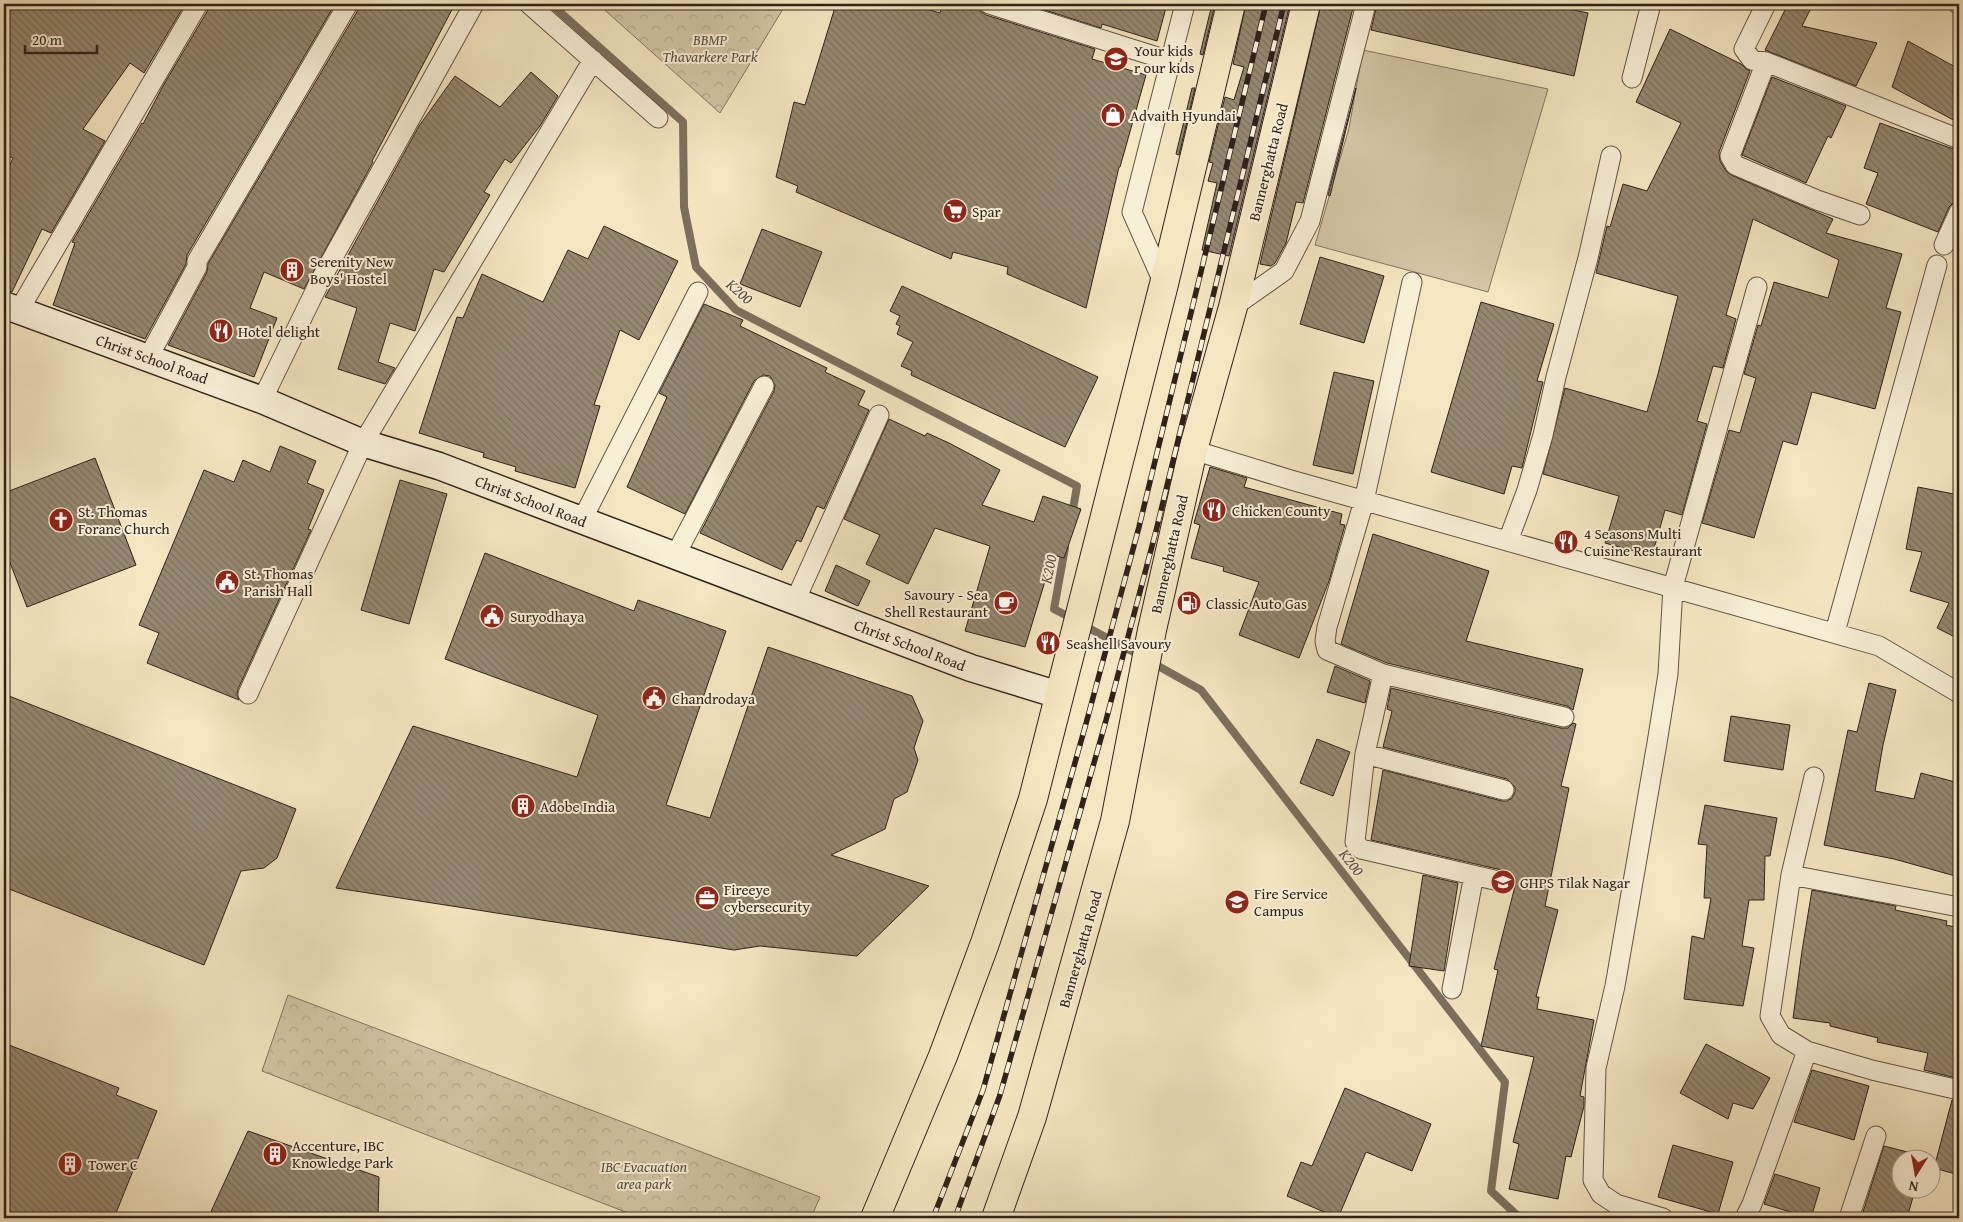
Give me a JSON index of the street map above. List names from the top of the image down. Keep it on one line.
{"streets":{"main road":["Bannerghatta Road"],"street":["Christ School Road"]},"water":["K200"],"parks":["BBMP Thavarkere Park","IBC Evacuation area park"],"places":{"school or university":["Your kids r our kids","GHPS Tilak Nagar","Fire Service Campus"],"shop":["Advaith Hyundai"],"supermarket":["Spar"],"building":["Serenity New Boys' Hostel","Adobe India","Accenture, IBC Knowledge Park","Tower C"],"restaurant":["Hotel delight","Chicken County","4 Seasons Multi Cuisine Restaurant","Seashell Savoury"],"church":["St. Thomas Forane Church"],"public building":["St. Thomas Parish Hall","Suryodhaya","Chandrodaya"],"cafe":["Savoury - Sea Shell Restaurant"],"fuel station":["Classic Auto Gas"],"office":["Fireeye cybersecurity"]},"scale_bar":"20 m","north":"bottom"}
